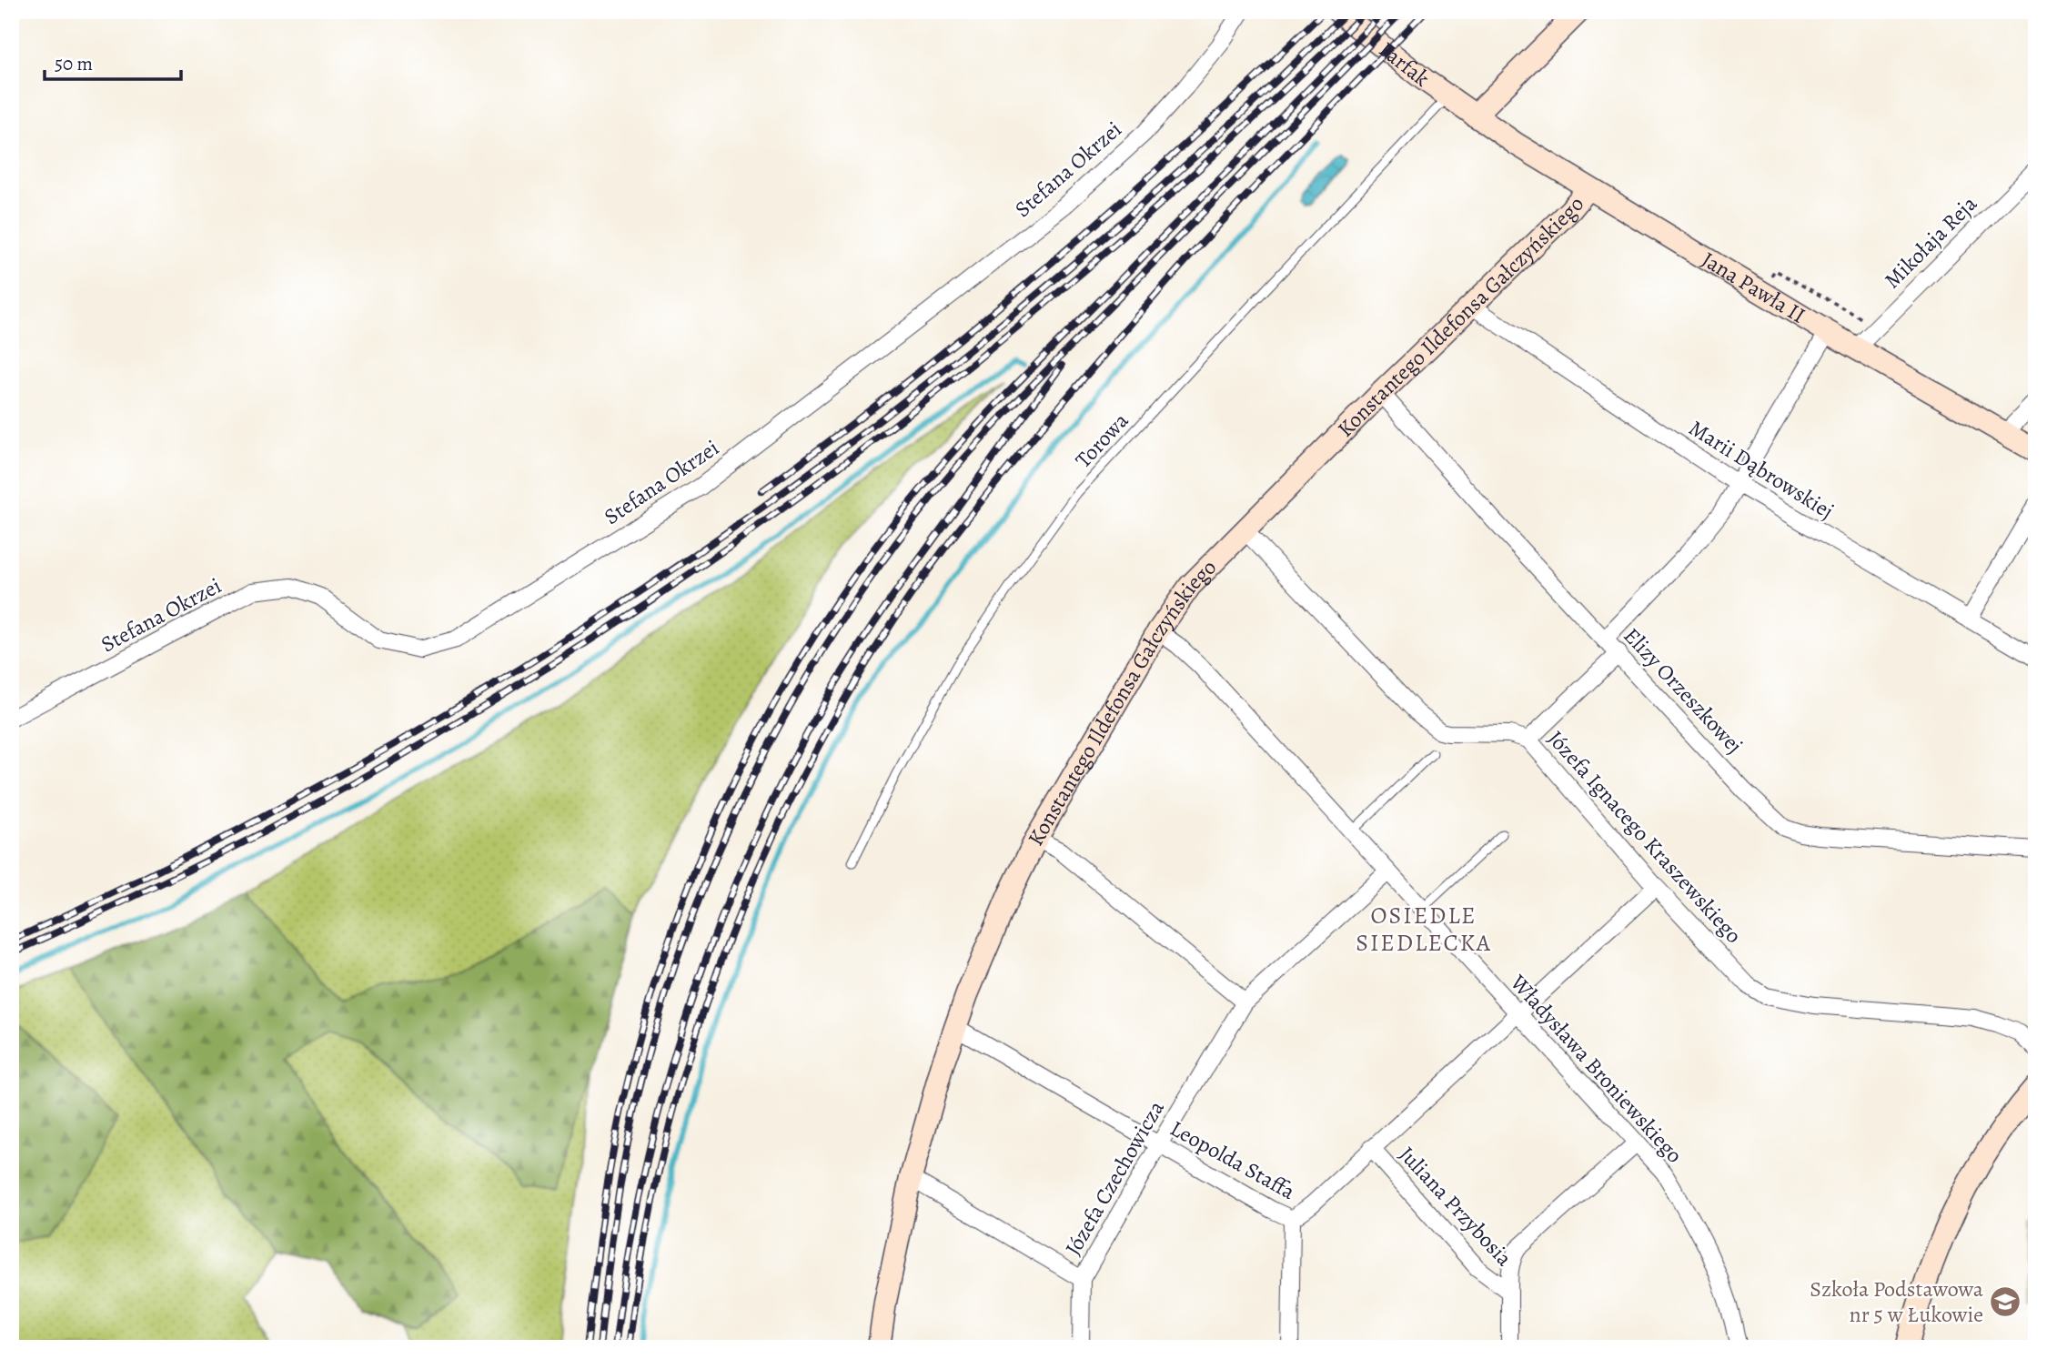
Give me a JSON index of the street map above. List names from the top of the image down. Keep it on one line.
{"streets":{"street":["Farfak","Stefana Okrzei","Mikołaja Reja","Jana Pawła II","Konstantego Ildefonsa Gałczyńskiego","Marii Dąbrowskiej","Elizy Orzeszkowej","Józefa Ignacego Kraszewskiego","Władysława Broniewskiego","Leopolda Staffa","Józefa Czechowicza","Juliana Przybosia"],"lane":["Torowa"]},"crossings":[["Farfak","Jana Pawła II"],["Farfak","Torowa"],["Mikołaja Reja","Jana Pawła II"],["Jana Pawła II","Konstantego Ildefonsa Gałczyńskiego"],["Konstantego Ildefonsa Gałczyńskiego","Marii Dąbrowskiej"],["Konstantego Ildefonsa Gałczyńskiego","Elizy Orzeszkowej"],["Konstantego Ildefonsa Gałczyńskiego","Józefa Ignacego Kraszewskiego"],["Konstantego Ildefonsa Gałczyńskiego","Władysława Broniewskiego"],["Konstantego Ildefonsa Gałczyńskiego","Leopolda Staffa"],["Konstantego Ildefonsa Gałczyńskiego","Józefa Czechowicza"],["Józefa Ignacego Kraszewskiego","Leopolda Staffa"],["Władysława Broniewskiego","Leopolda Staffa"],["Władysława Broniewskiego","Józefa Czechowicza"],["Władysława Broniewskiego","Juliana Przybosia"],["Leopolda Staffa","Józefa Czechowicza"],["Leopolda Staffa","Juliana Przybosia"]],"districts":["OSIEDLE SIEDLECKA"],"places":{"school or university":["Szkoła Podstawowa nr 5 w Łukowie"]},"scale_bar":"50 m"}
